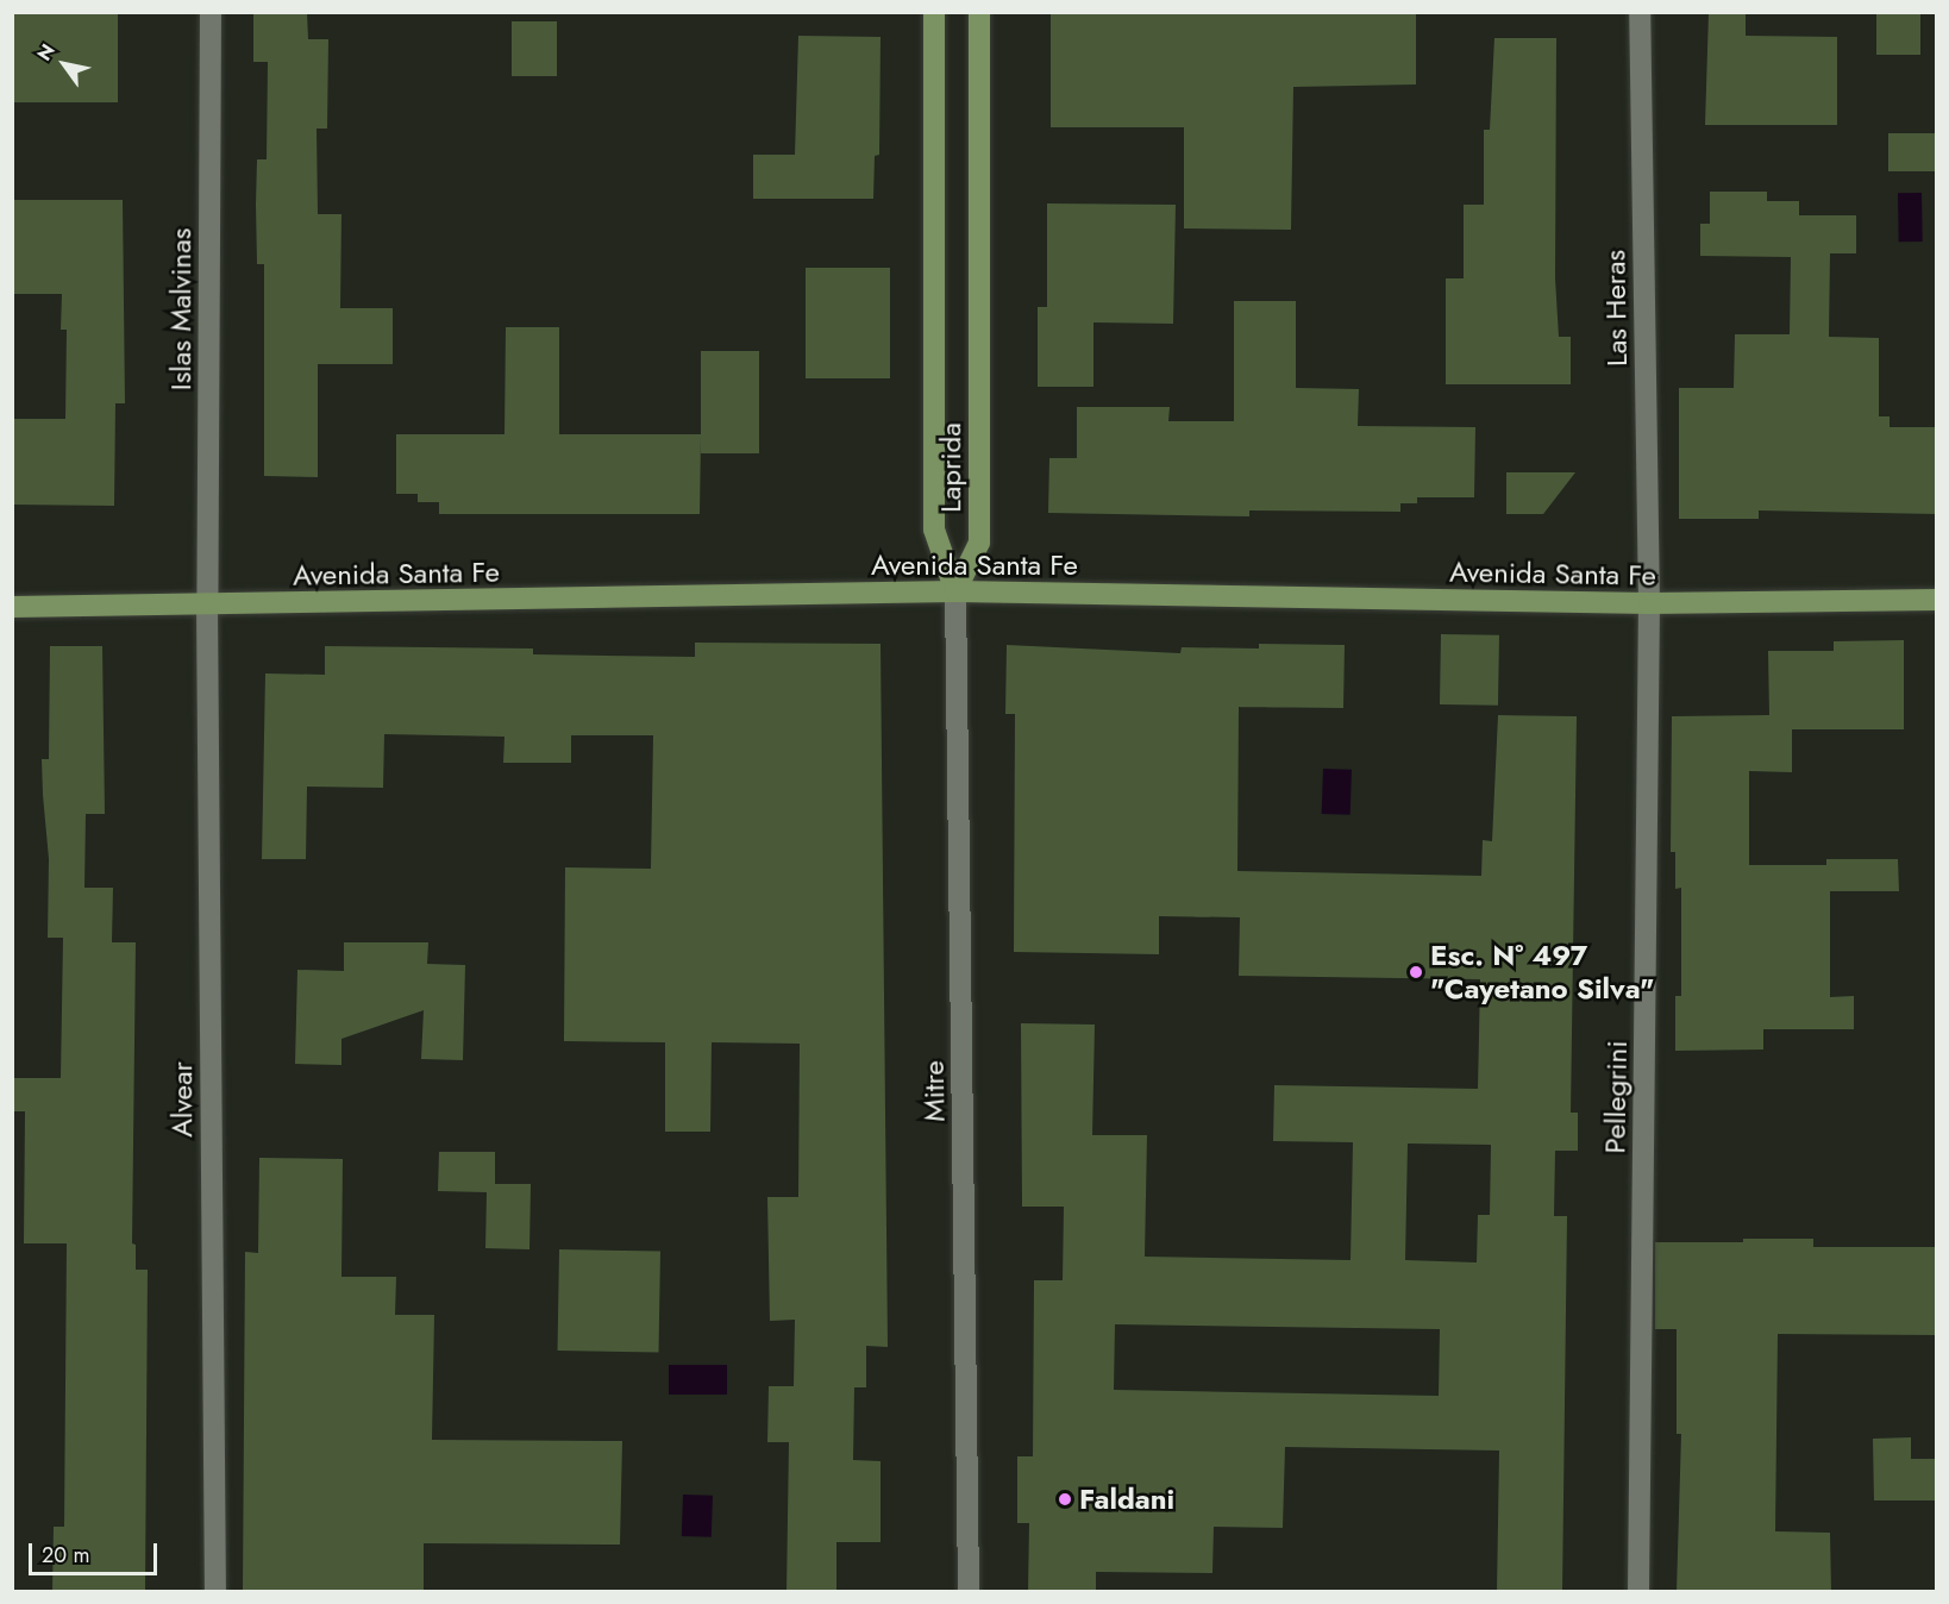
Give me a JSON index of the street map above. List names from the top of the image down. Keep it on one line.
{"streets":{"main road":["Laprida","Avenida Santa Fe"],"street":["Las Heras","Islas Malvinas","Mitre","Pellegrini","Alvear"]},"crossings":[["Las Heras","Avenida Santa Fe"],["Las Heras","Pellegrini"],["Islas Malvinas","Avenida Santa Fe"],["Islas Malvinas","Alvear"],["Laprida","Avenida Santa Fe"],["Laprida","Mitre"],["Avenida Santa Fe","Mitre"],["Avenida Santa Fe","Pellegrini"],["Avenida Santa Fe","Alvear"]],"places":["Esc. N° 497 \"Cayetano Silva\"","Faldani"],"scale_bar":"20 m","north":"top left"}
